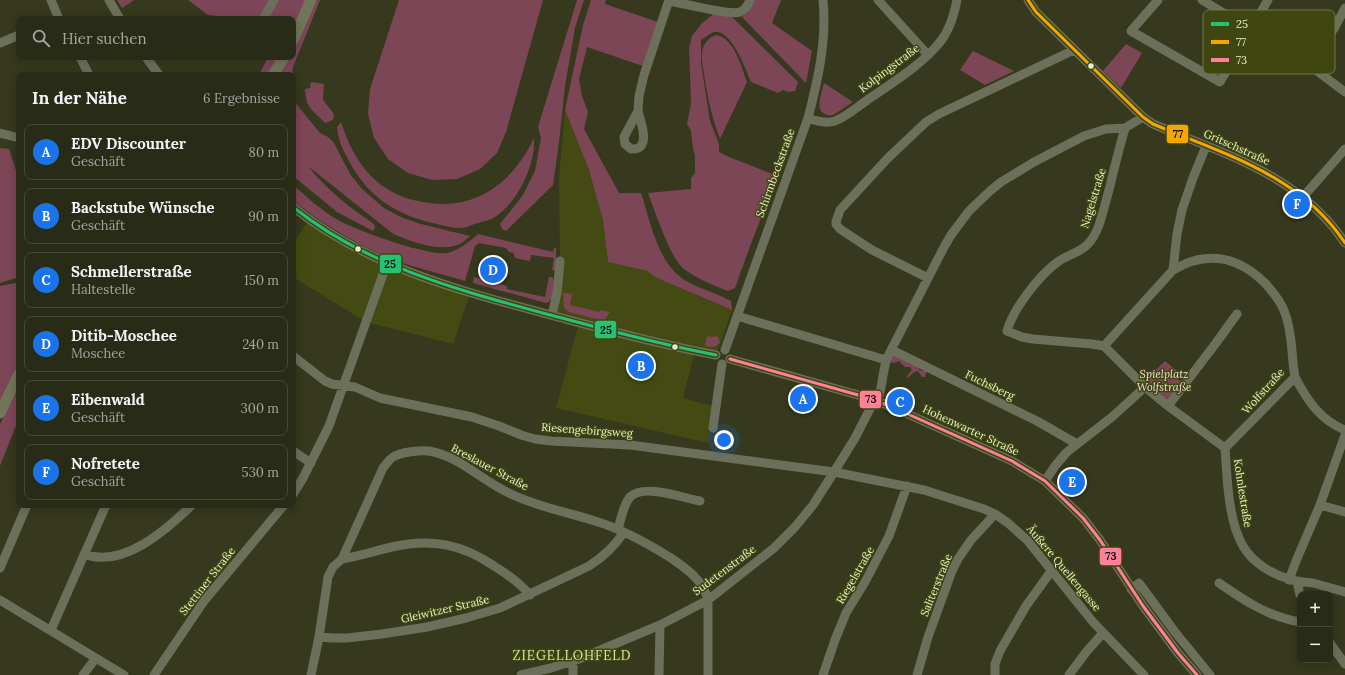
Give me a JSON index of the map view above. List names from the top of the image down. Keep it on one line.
{"streets":{"street":["Kolpingstraße","Gritschstraße","Schirmbeckstraße","Nagelstraße","Fuchsberg","Wolfstraße","Riesengebirgsweg","Hohenwarter Straße","Breslauer Straße","Kohnlestraße","Äußere Quellengasse","Sudetenstraße","Riegelstraße","Stettiner Straße","Saliterstraße","Gleiwitzer Straße"]},"crossings":[["Kolpingstraße","Schirmbeckstraße"],["Schirmbeckstraße","Hohenwarter Straße"],["Nagelstraße","Sudetenstraße"],["Fuchsberg","Sudetenstraße"],["Wolfstraße","Kohnlestraße"],["Riesengebirgsweg","Äußere Quellengasse"],["Riesengebirgsweg","Sudetenstraße"],["Hohenwarter Straße","Sudetenstraße"],["Breslauer Straße","Sudetenstraße"],["Breslauer Straße","Gleiwitzer Straße"],["Äußere Quellengasse","Sudetenstraße"],["Äußere Quellengasse","Riegelstraße"],["Äußere Quellengasse","Saliterstraße"]],"districts":["ZIEGELLOHFELD"],"parks":["Spielplatz Wolfstraße"],"lines":["transit line 77","transit line 25","transit line 73"],"legend":["25","77","73"],"page":{"search":"Hier suchen","heading":["In der Nähe","6 Ergebnisse"],"list":[{"mark":"A","name":"EDV Discounter","note":"Geschäft","value":"80 m"},{"mark":"B","name":"Backstube Wünsche","note":"Geschäft","value":"90 m"},{"mark":"C","name":"Schmellerstraße","note":"Haltestelle","value":"150 m"},{"mark":"D","name":"Ditib-Moschee","note":"Moschee","value":"240 m"},{"mark":"E","name":"Eibenwald","note":"Geschäft","value":"300 m"},{"mark":"F","name":"Nofretete","note":"Geschäft","value":"530 m"}],"pins":["F","D","B","A","C","E"],"map_buttons":["+","−"]}}
